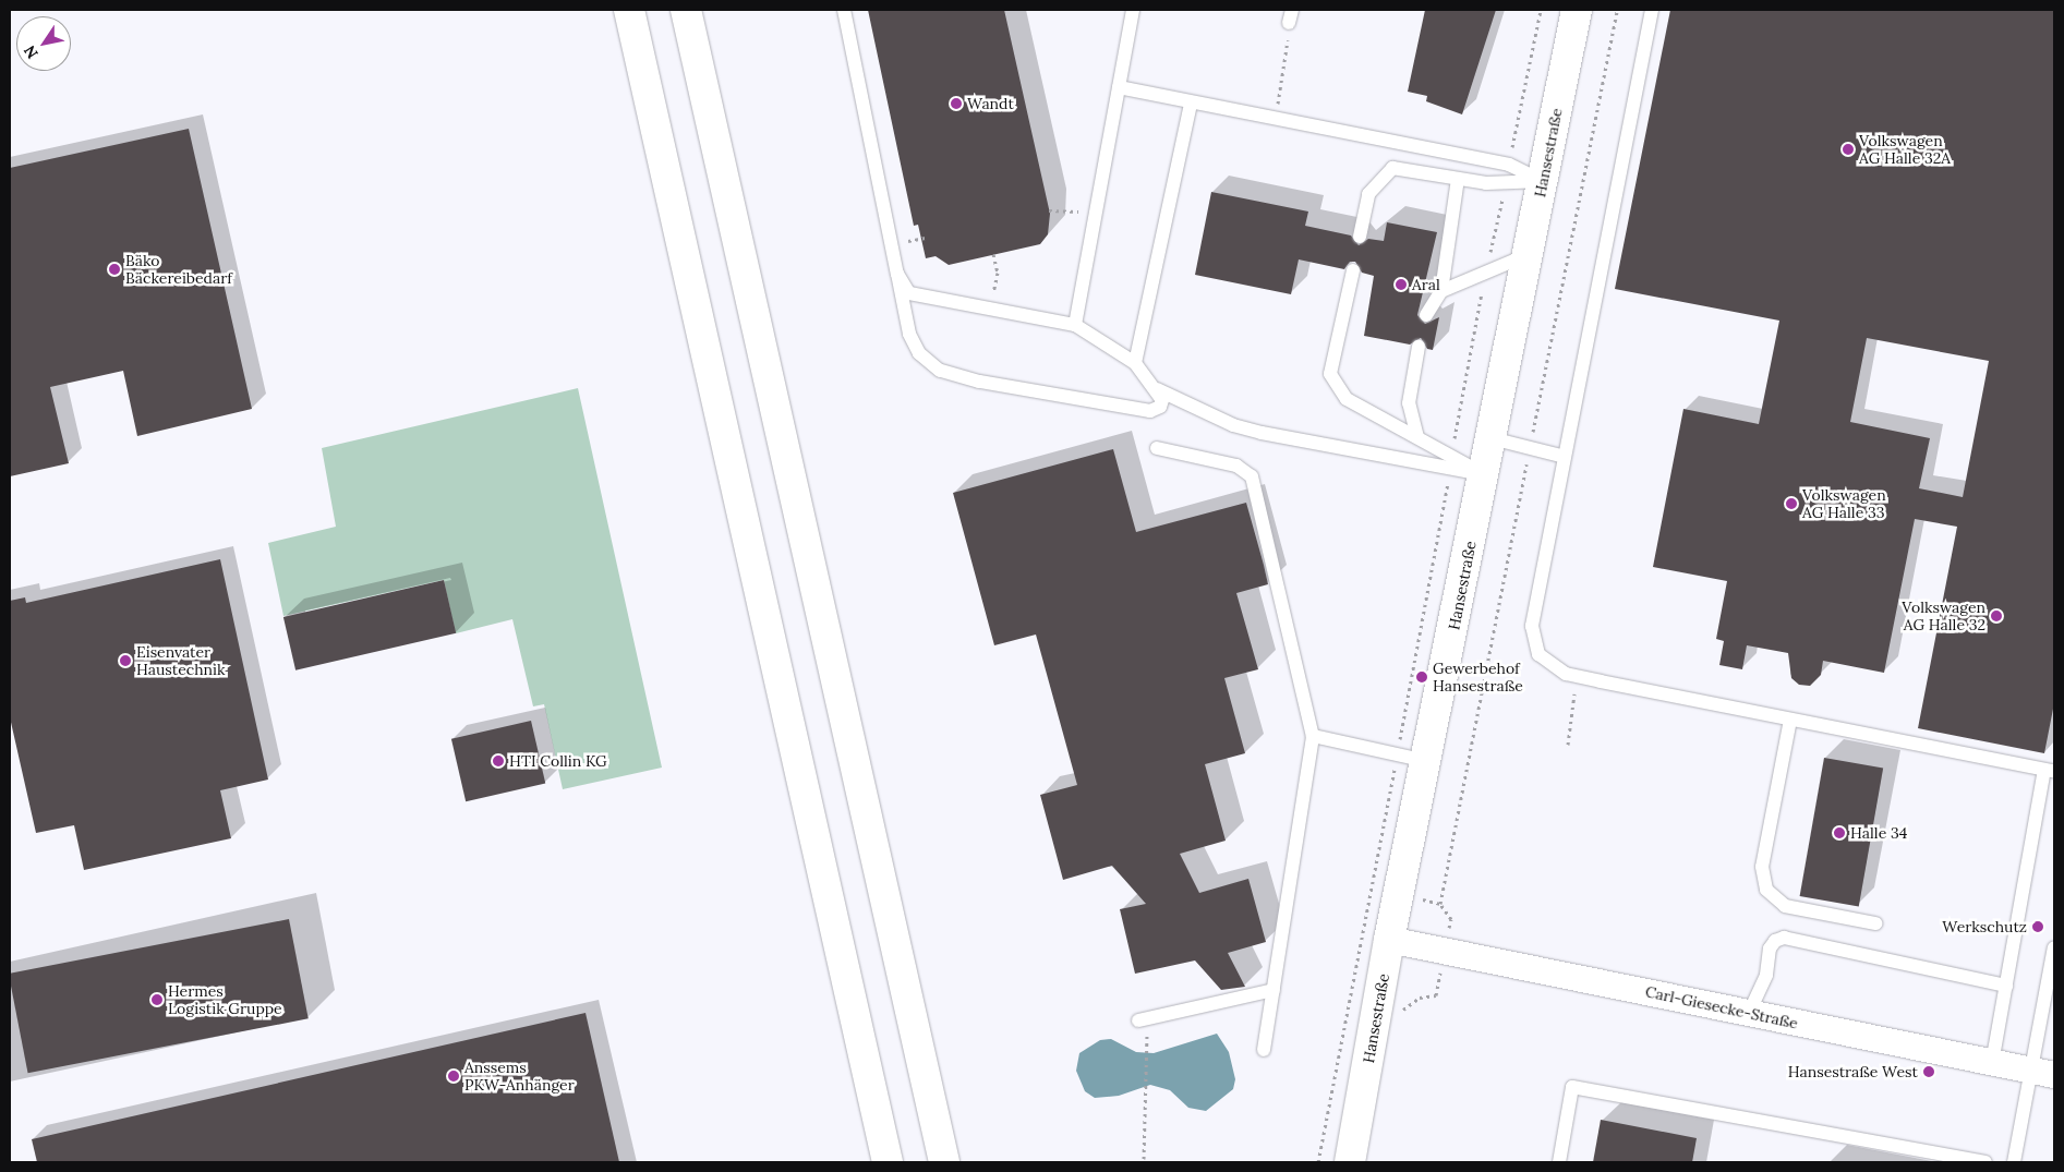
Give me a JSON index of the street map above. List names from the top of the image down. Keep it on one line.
{"streets":{"main road":["Hansestraße"],"street":["Carl-Giesecke-Straße"]},"crossings":[["Hansestraße","Carl-Giesecke-Straße"]],"places":["Wandt","Volkswagen AG Halle 32A","Bäko Bäckereibedarf","Aral","Volkswagen AG Halle 33","Volkswagen AG Halle 32","Eisenvater Haustechnik","Gewerbehof Hansestraße","HTI Collin KG","Halle 34","Werkschutz","Hermes Logistik Gruppe","Hansestraße West","Anssems PKW-Anhänger"],"north":"bottom left"}
